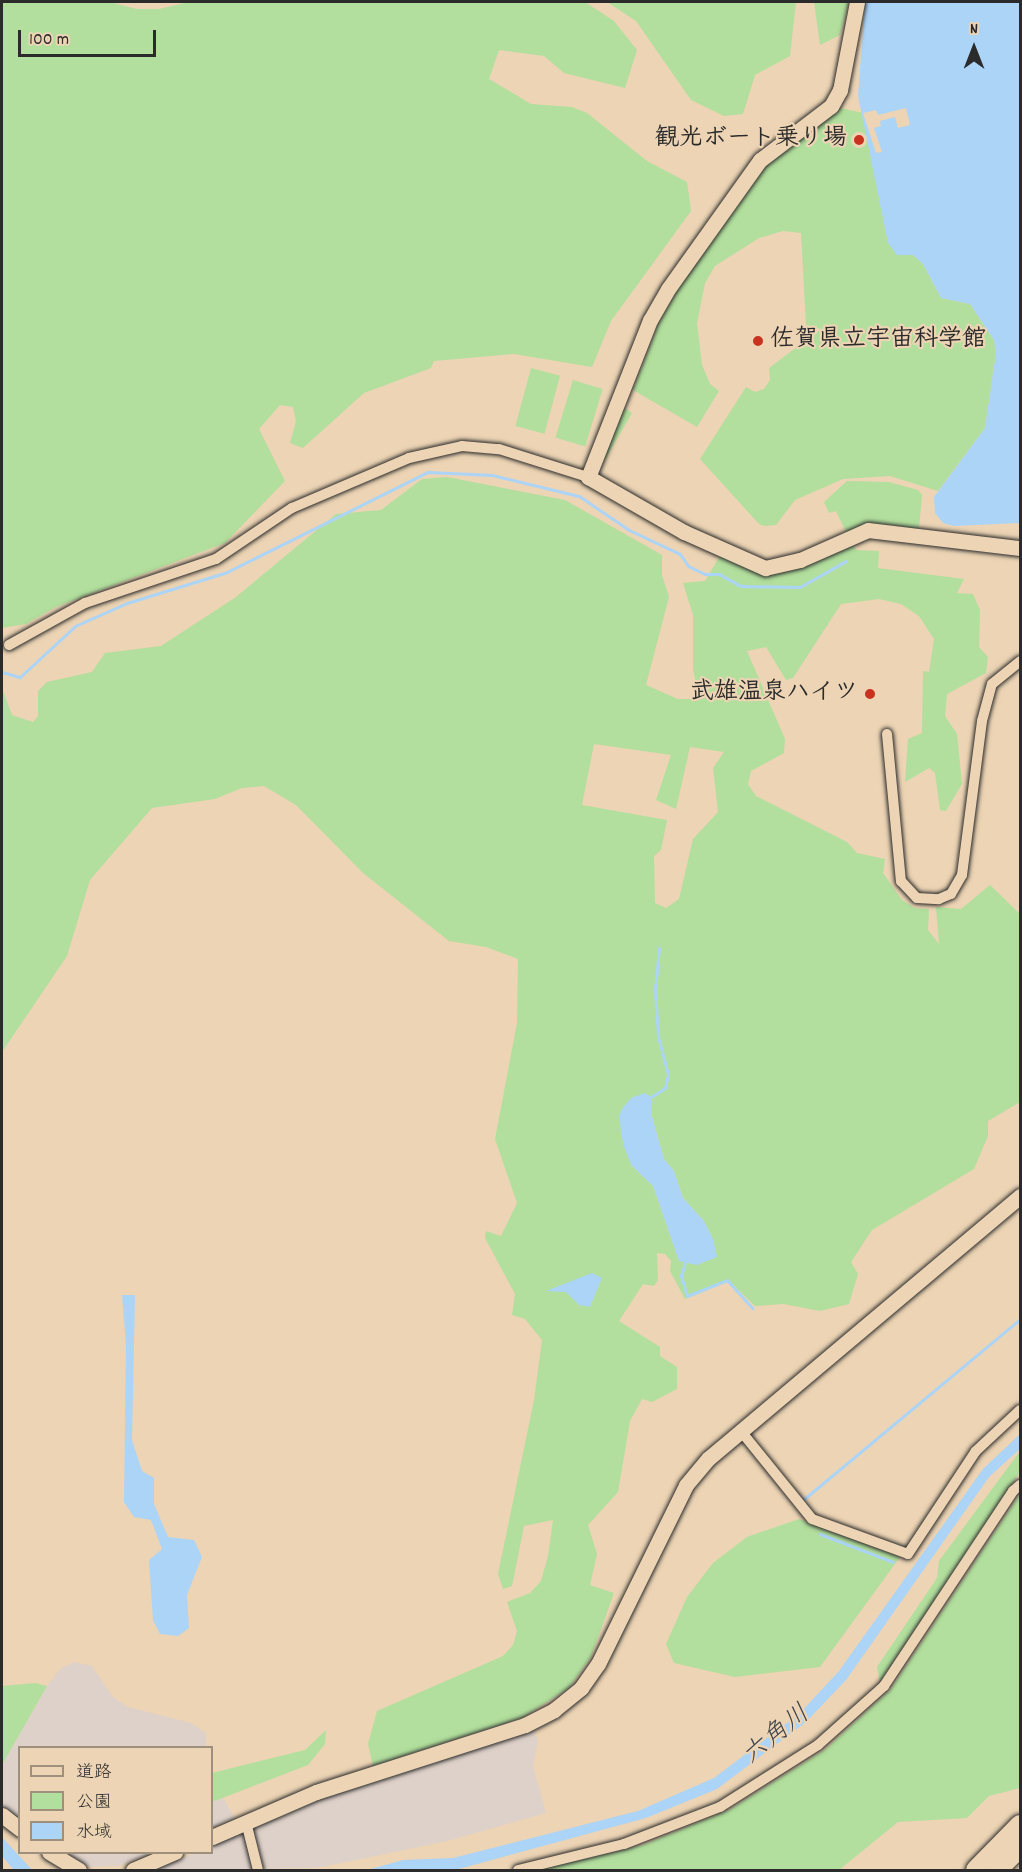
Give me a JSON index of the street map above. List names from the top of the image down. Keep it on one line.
{"water":["六角川"],"places":["観光ボート乗り場","佐賀県立宇宙科学館","武雄温泉ハイツ"],"legend":["道路","公園","水域"],"scale_bar":"100 m","north":"top"}
